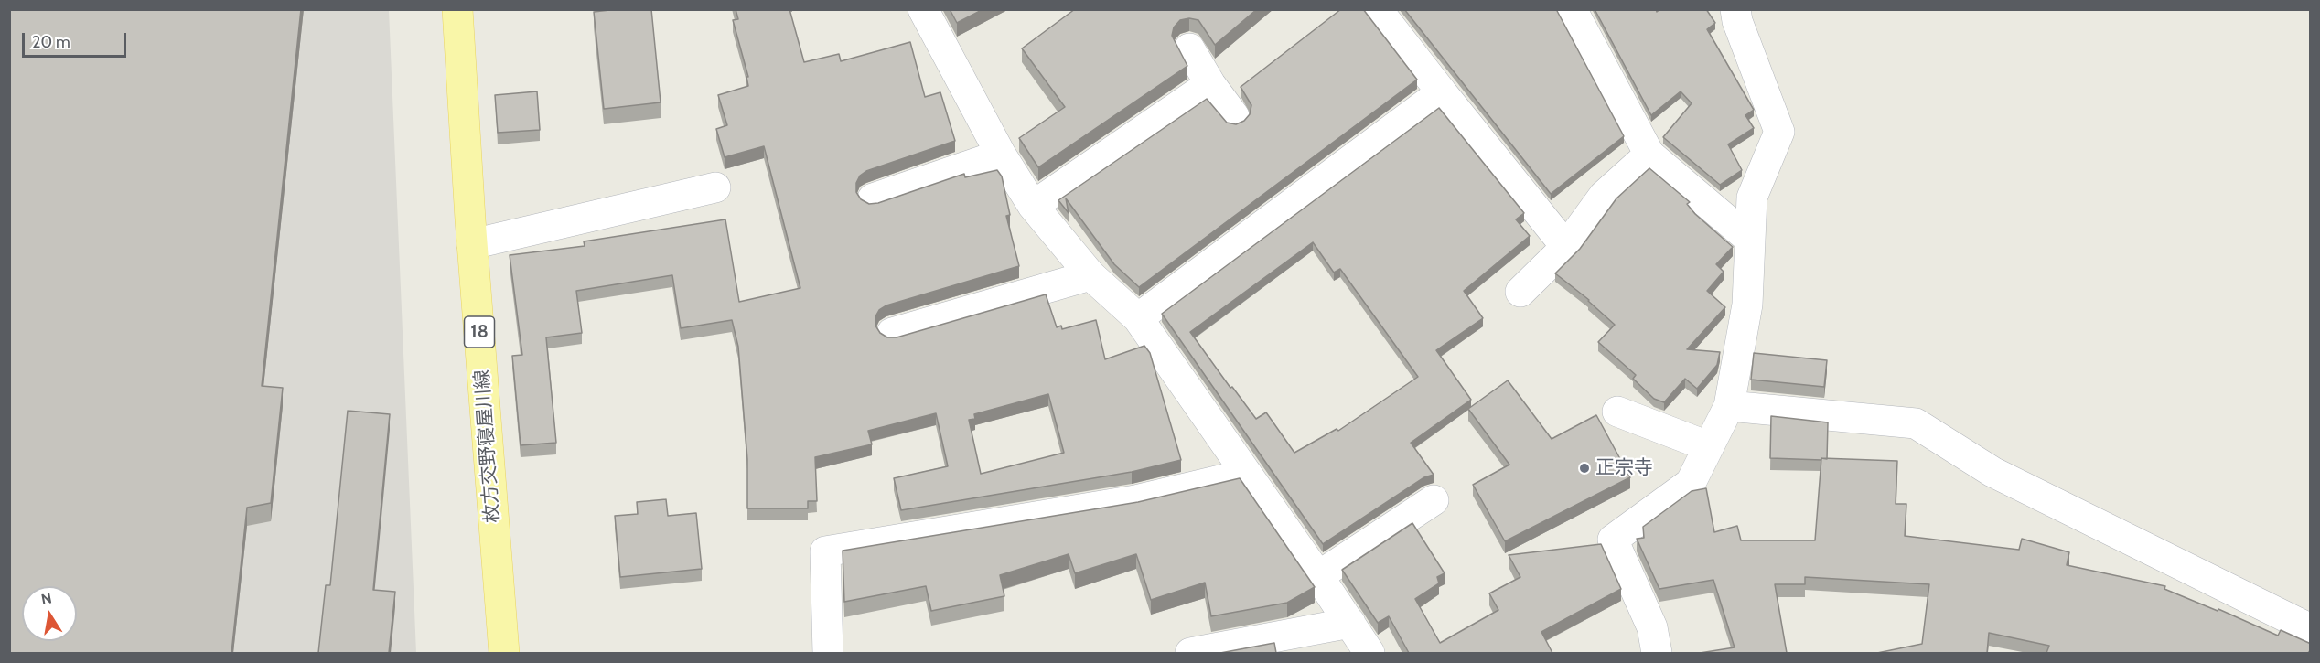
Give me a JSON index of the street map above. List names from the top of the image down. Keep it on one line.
{"streets":{"main road":["18","枚方交野寝屋川線"]},"places":["正宗寺"],"scale_bar":"20 m","north":"top"}
